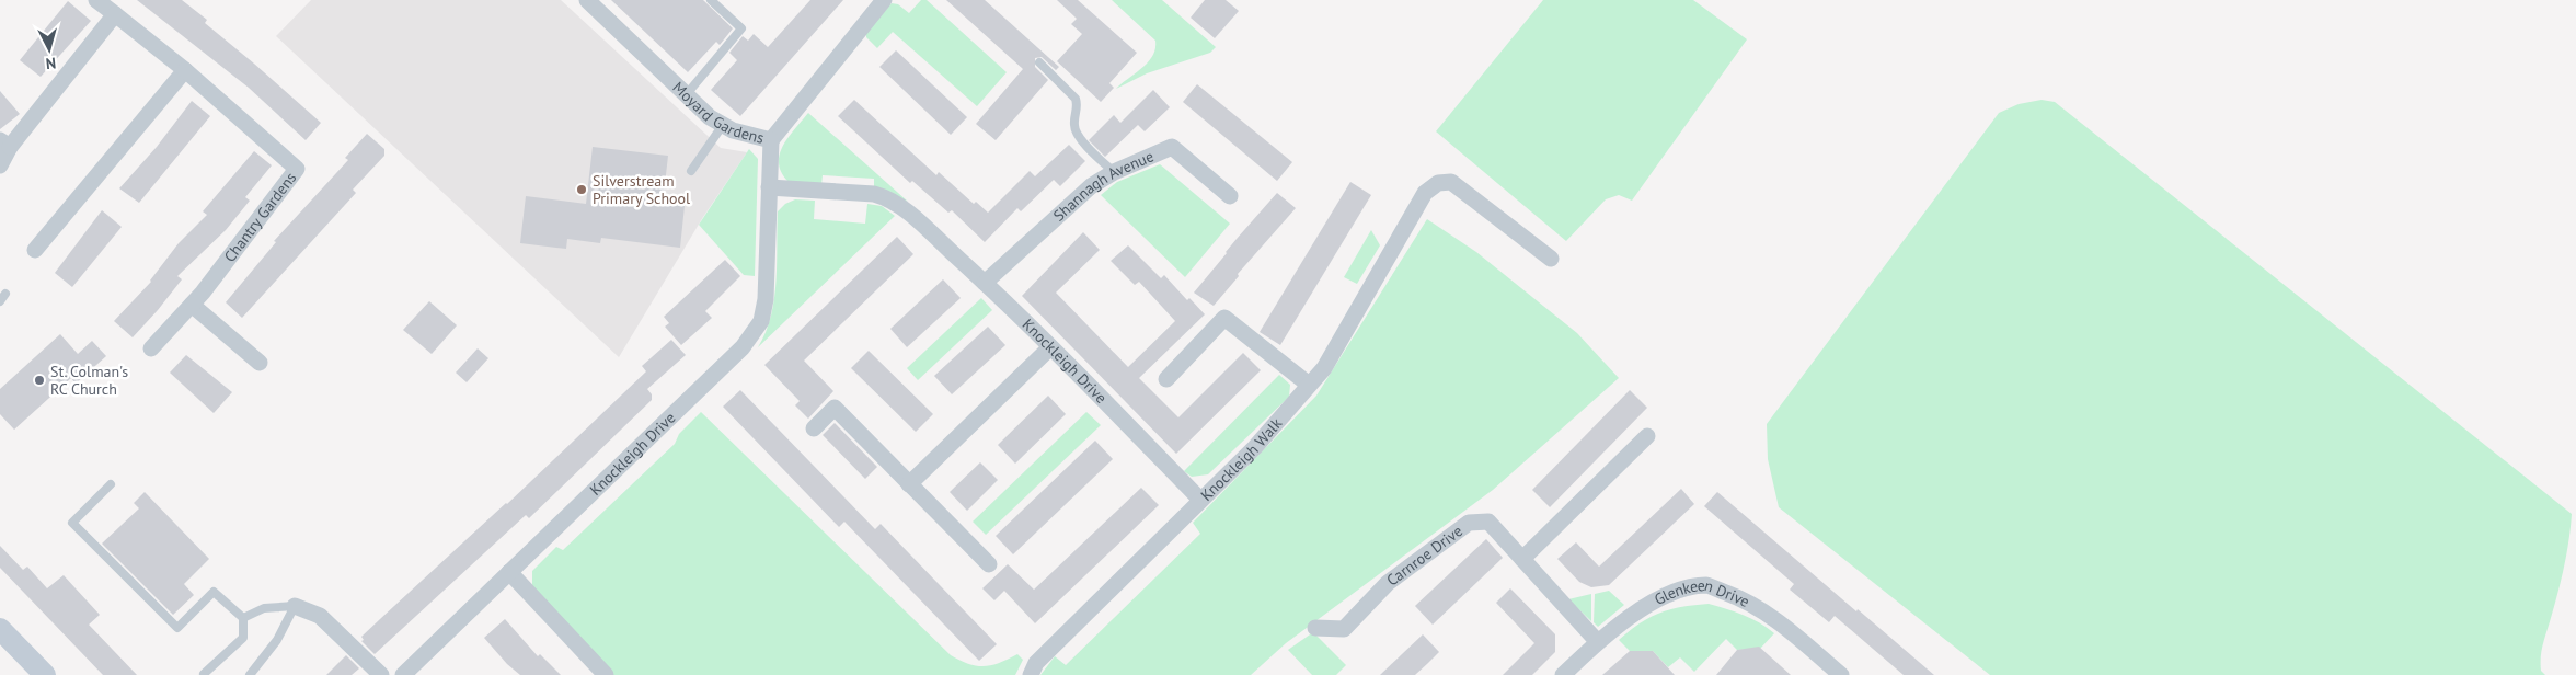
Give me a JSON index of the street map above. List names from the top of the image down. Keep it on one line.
{"streets":{"street":["Moyard Gardens","Shannagh Avenue","Chantry Gardens","Knockleigh Drive","Knockleigh Walk","Carnroe Drive","Glenkeen Drive"]},"crossings":[["Moyard Gardens","Knockleigh Drive"],["Shannagh Avenue","Knockleigh Drive"],["Knockleigh Drive","Knockleigh Walk"],["Carnroe Drive","Glenkeen Drive"]],"places":["Silverstream Primary School","St. Colman's RC Church"],"north":"bottom"}
